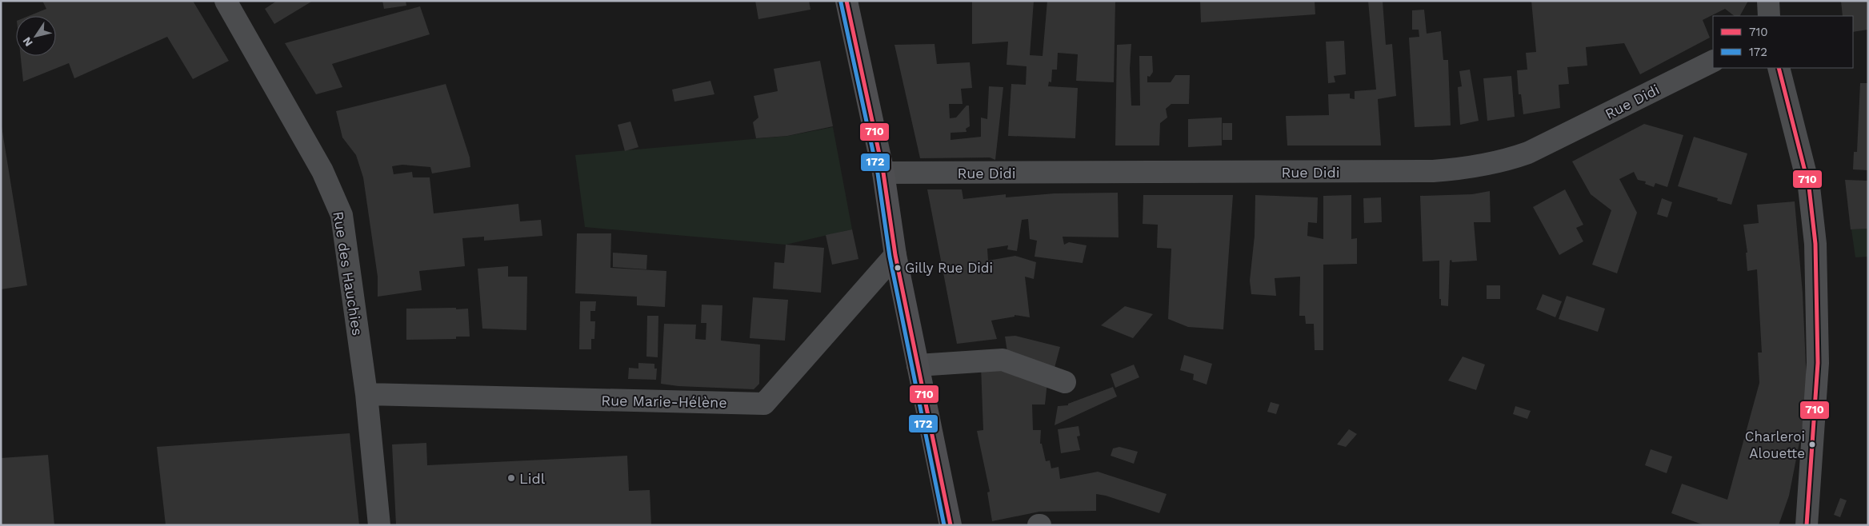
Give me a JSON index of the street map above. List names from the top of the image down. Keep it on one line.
{"streets":{"street":["Rue Didi","Rue des Hauchies","Rue Marie-Hélène"]},"crossings":[["Rue des Hauchies","Rue Marie-Hélène"]],"places":["Gilly Rue Didi","Charleroi Alouette","Lidl"],"lines":["transit line 710","transit line 172"],"legend":["710","172"],"north":"bottom left"}
